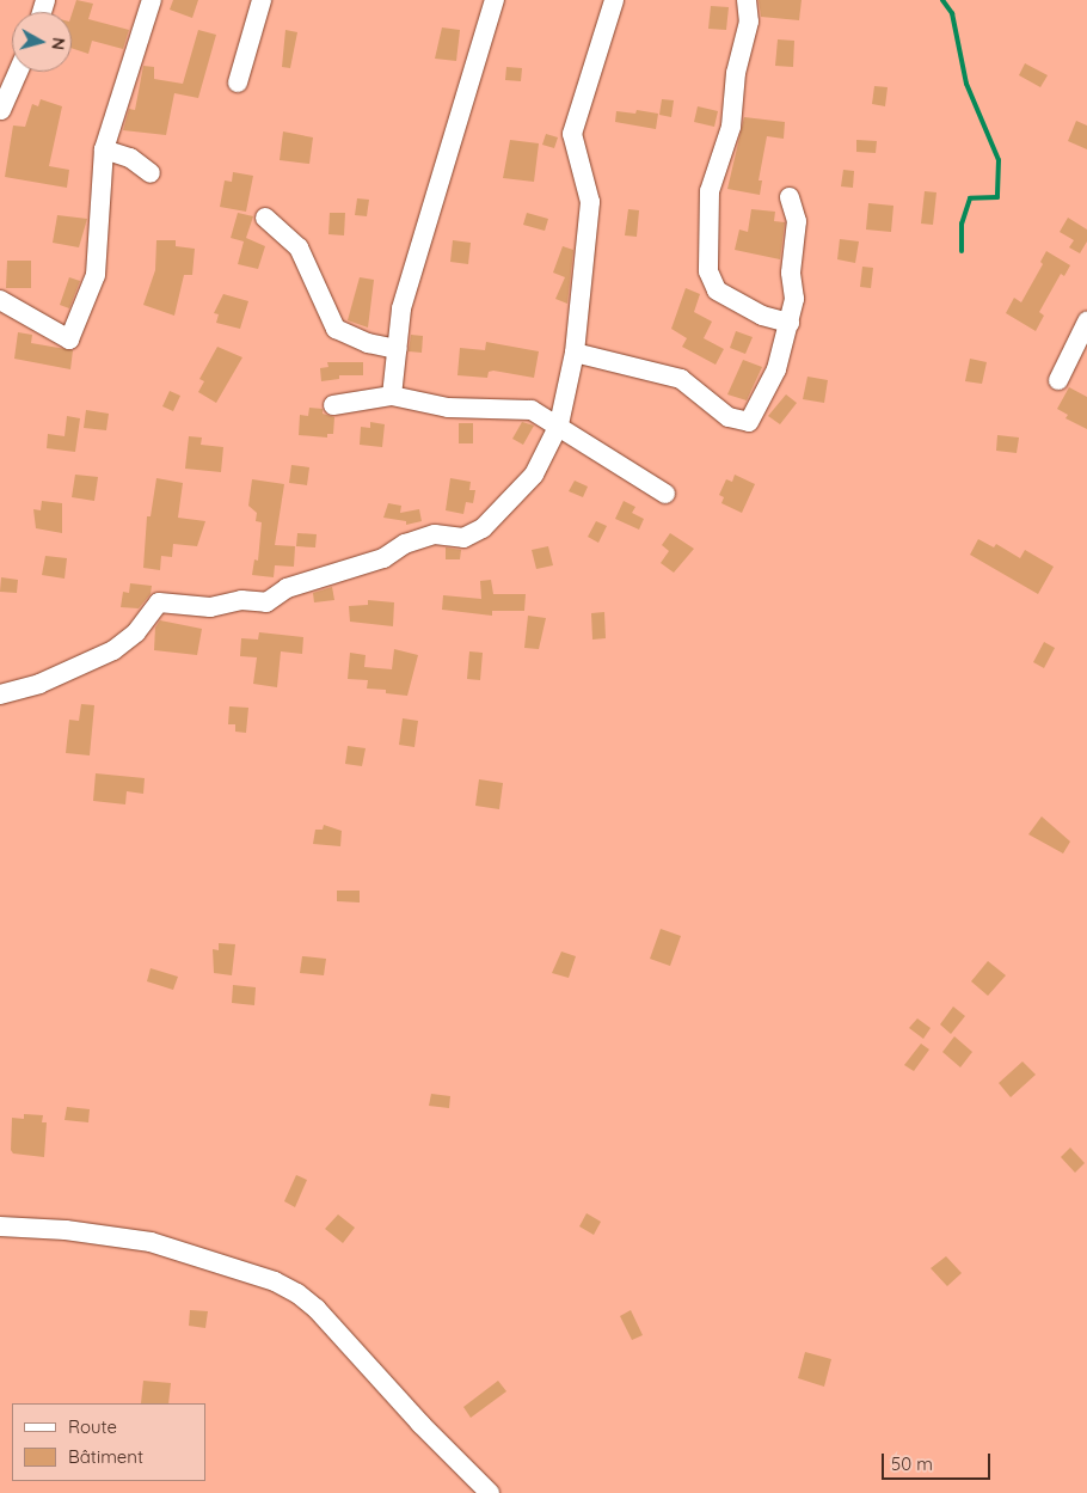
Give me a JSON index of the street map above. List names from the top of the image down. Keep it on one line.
{"legend":["Route","Bâtiment"],"scale_bar":"50 m","north":"right"}
